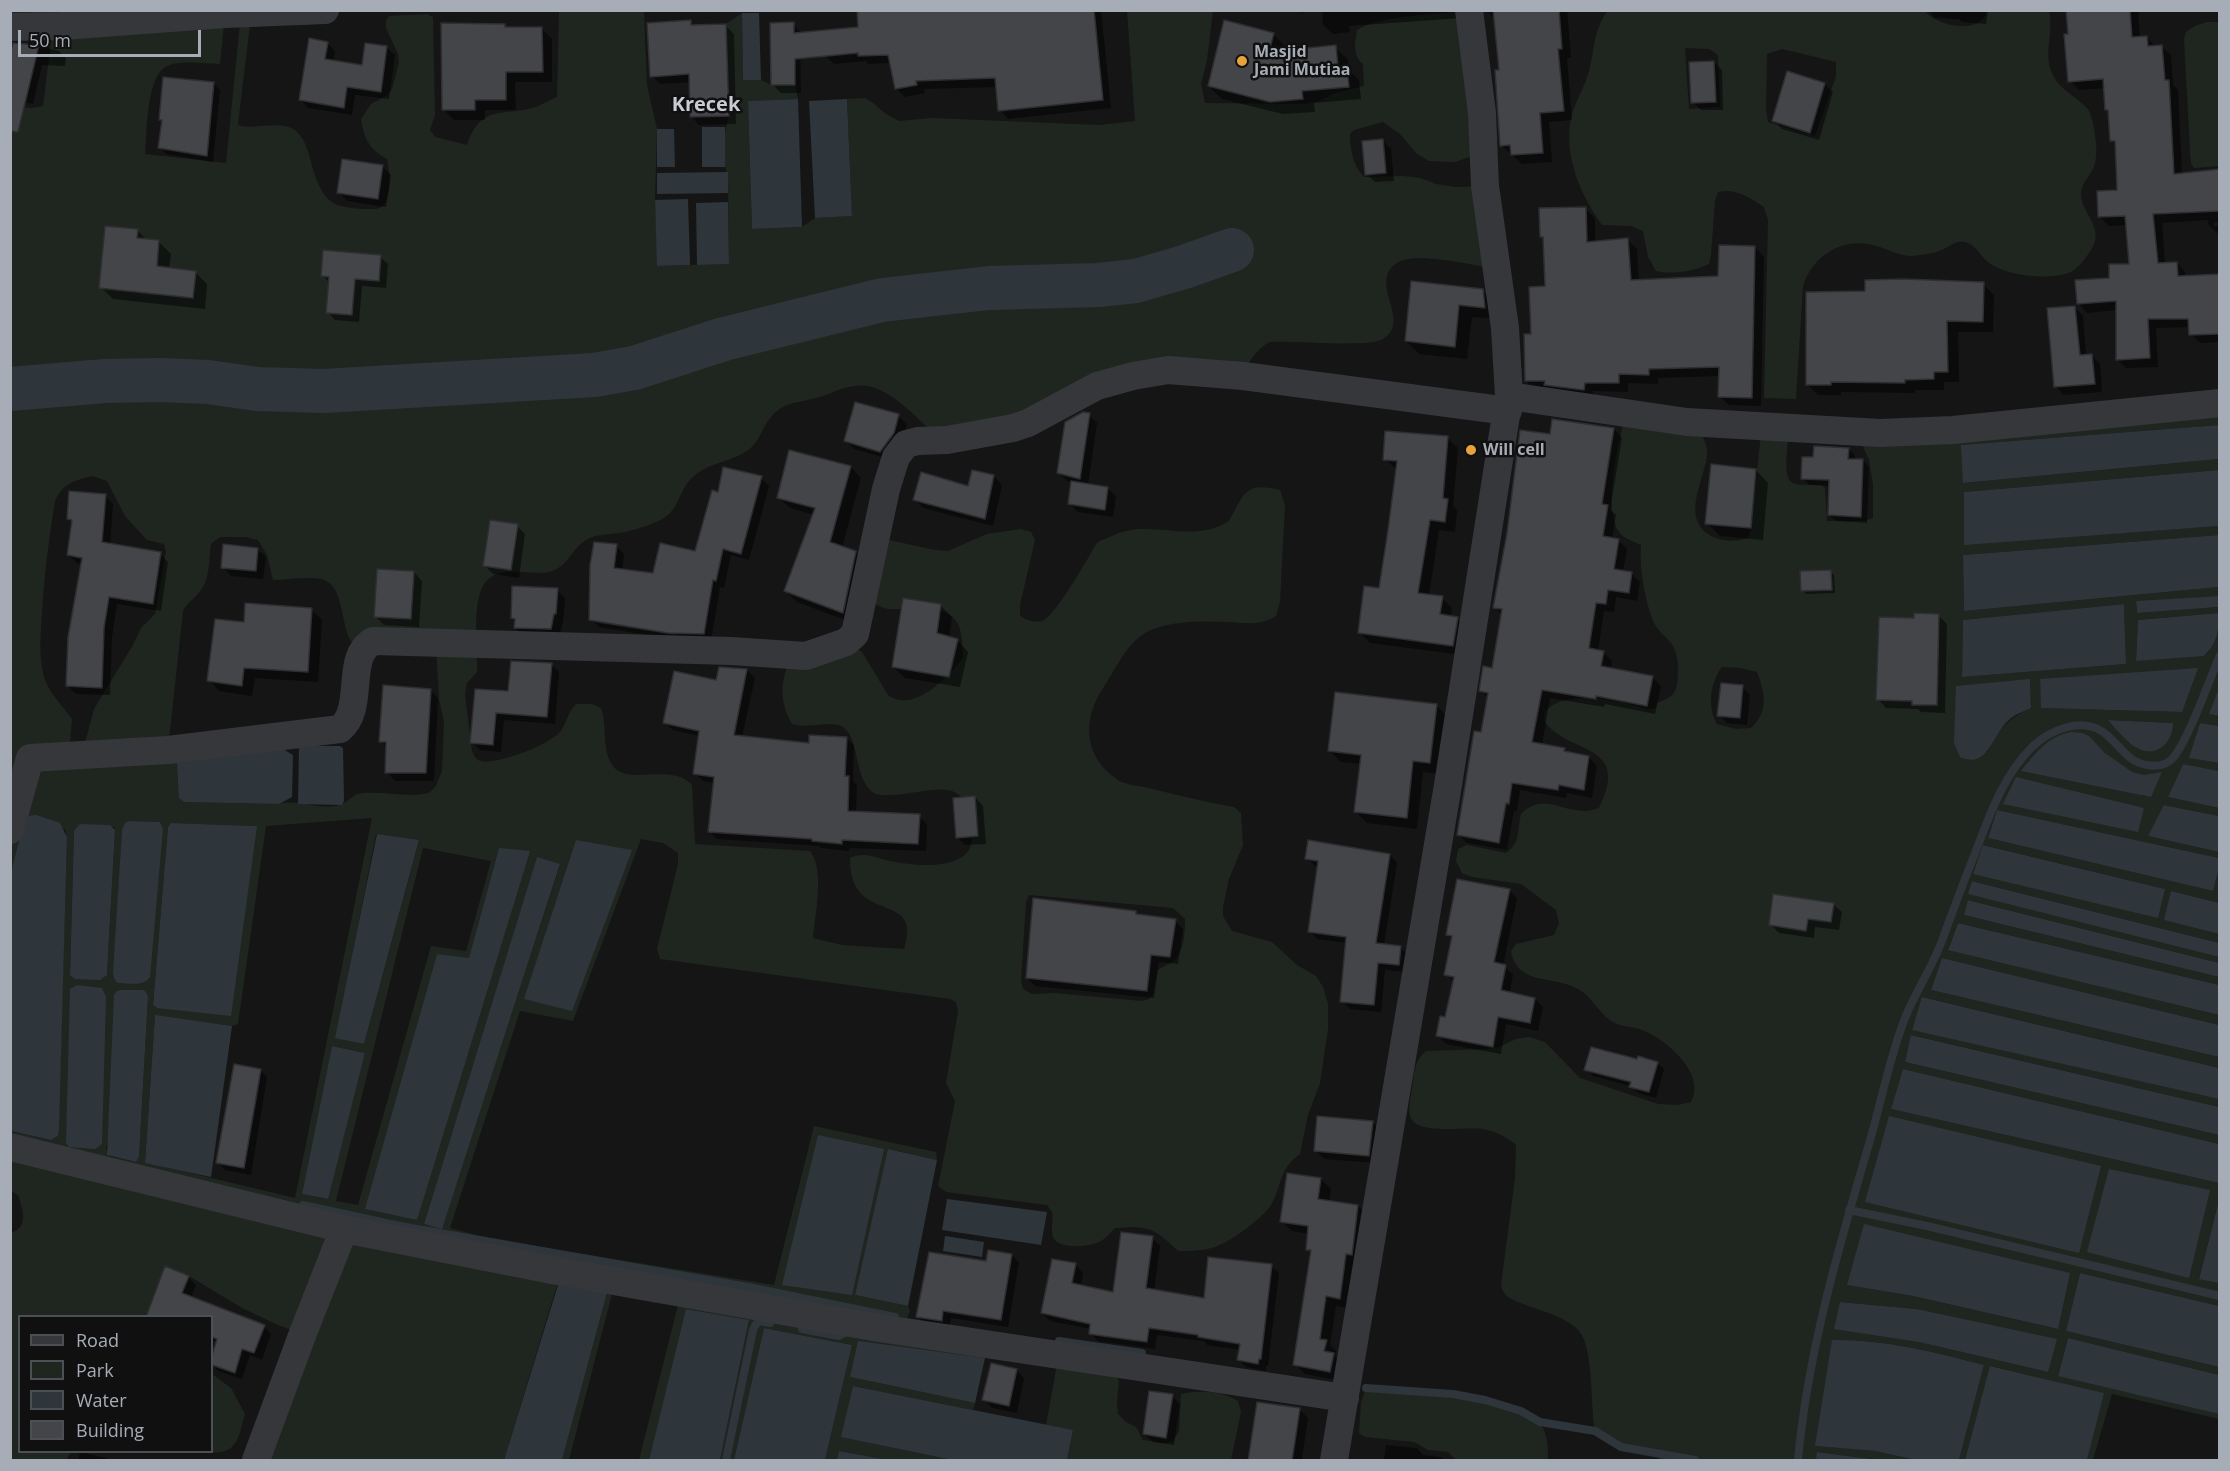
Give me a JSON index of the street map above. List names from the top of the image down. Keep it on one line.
{"districts":["Krecek"],"places":["Masjid Jami Mutiaa","Will cell"],"legend":["Road","Park","Water","Building"],"scale_bar":"50 m"}
